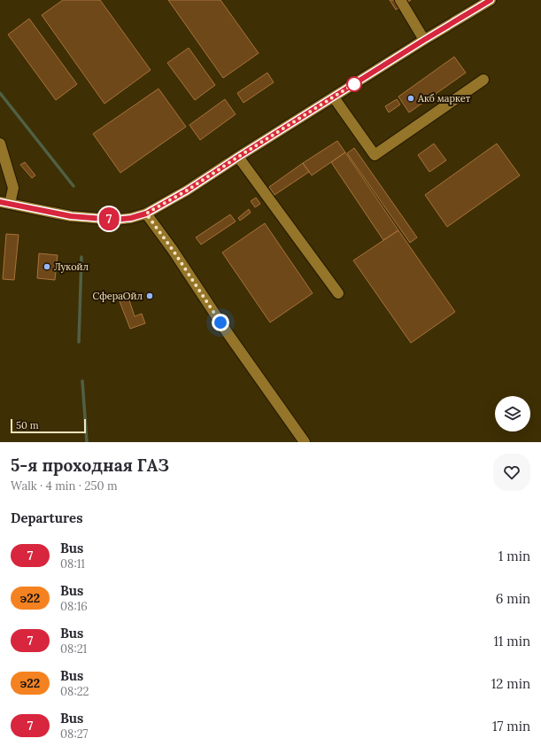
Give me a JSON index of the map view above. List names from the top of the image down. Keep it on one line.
{"places":["Акб маркет","Лукойл","СфераОйл"],"lines":["bus line 7"],"scale_bar":"50 m","page":{"on_map":"7","scale":"50 m","heading":[["5-я проходная ГАЗ","Walk · 4 min · 250 m"],"Departures"],"list":[{"mark":"7","name":"Bus","note":"08:11","value":"1 min"},{"mark":"э22","name":"Bus","note":"08:16","value":"6 min"},{"mark":"7","name":"Bus","note":"08:21","value":"11 min"},{"mark":"э22","name":"Bus","note":"08:22","value":"12 min"},{"mark":"7","name":"Bus","note":"08:27","value":"17 min"}]}}
